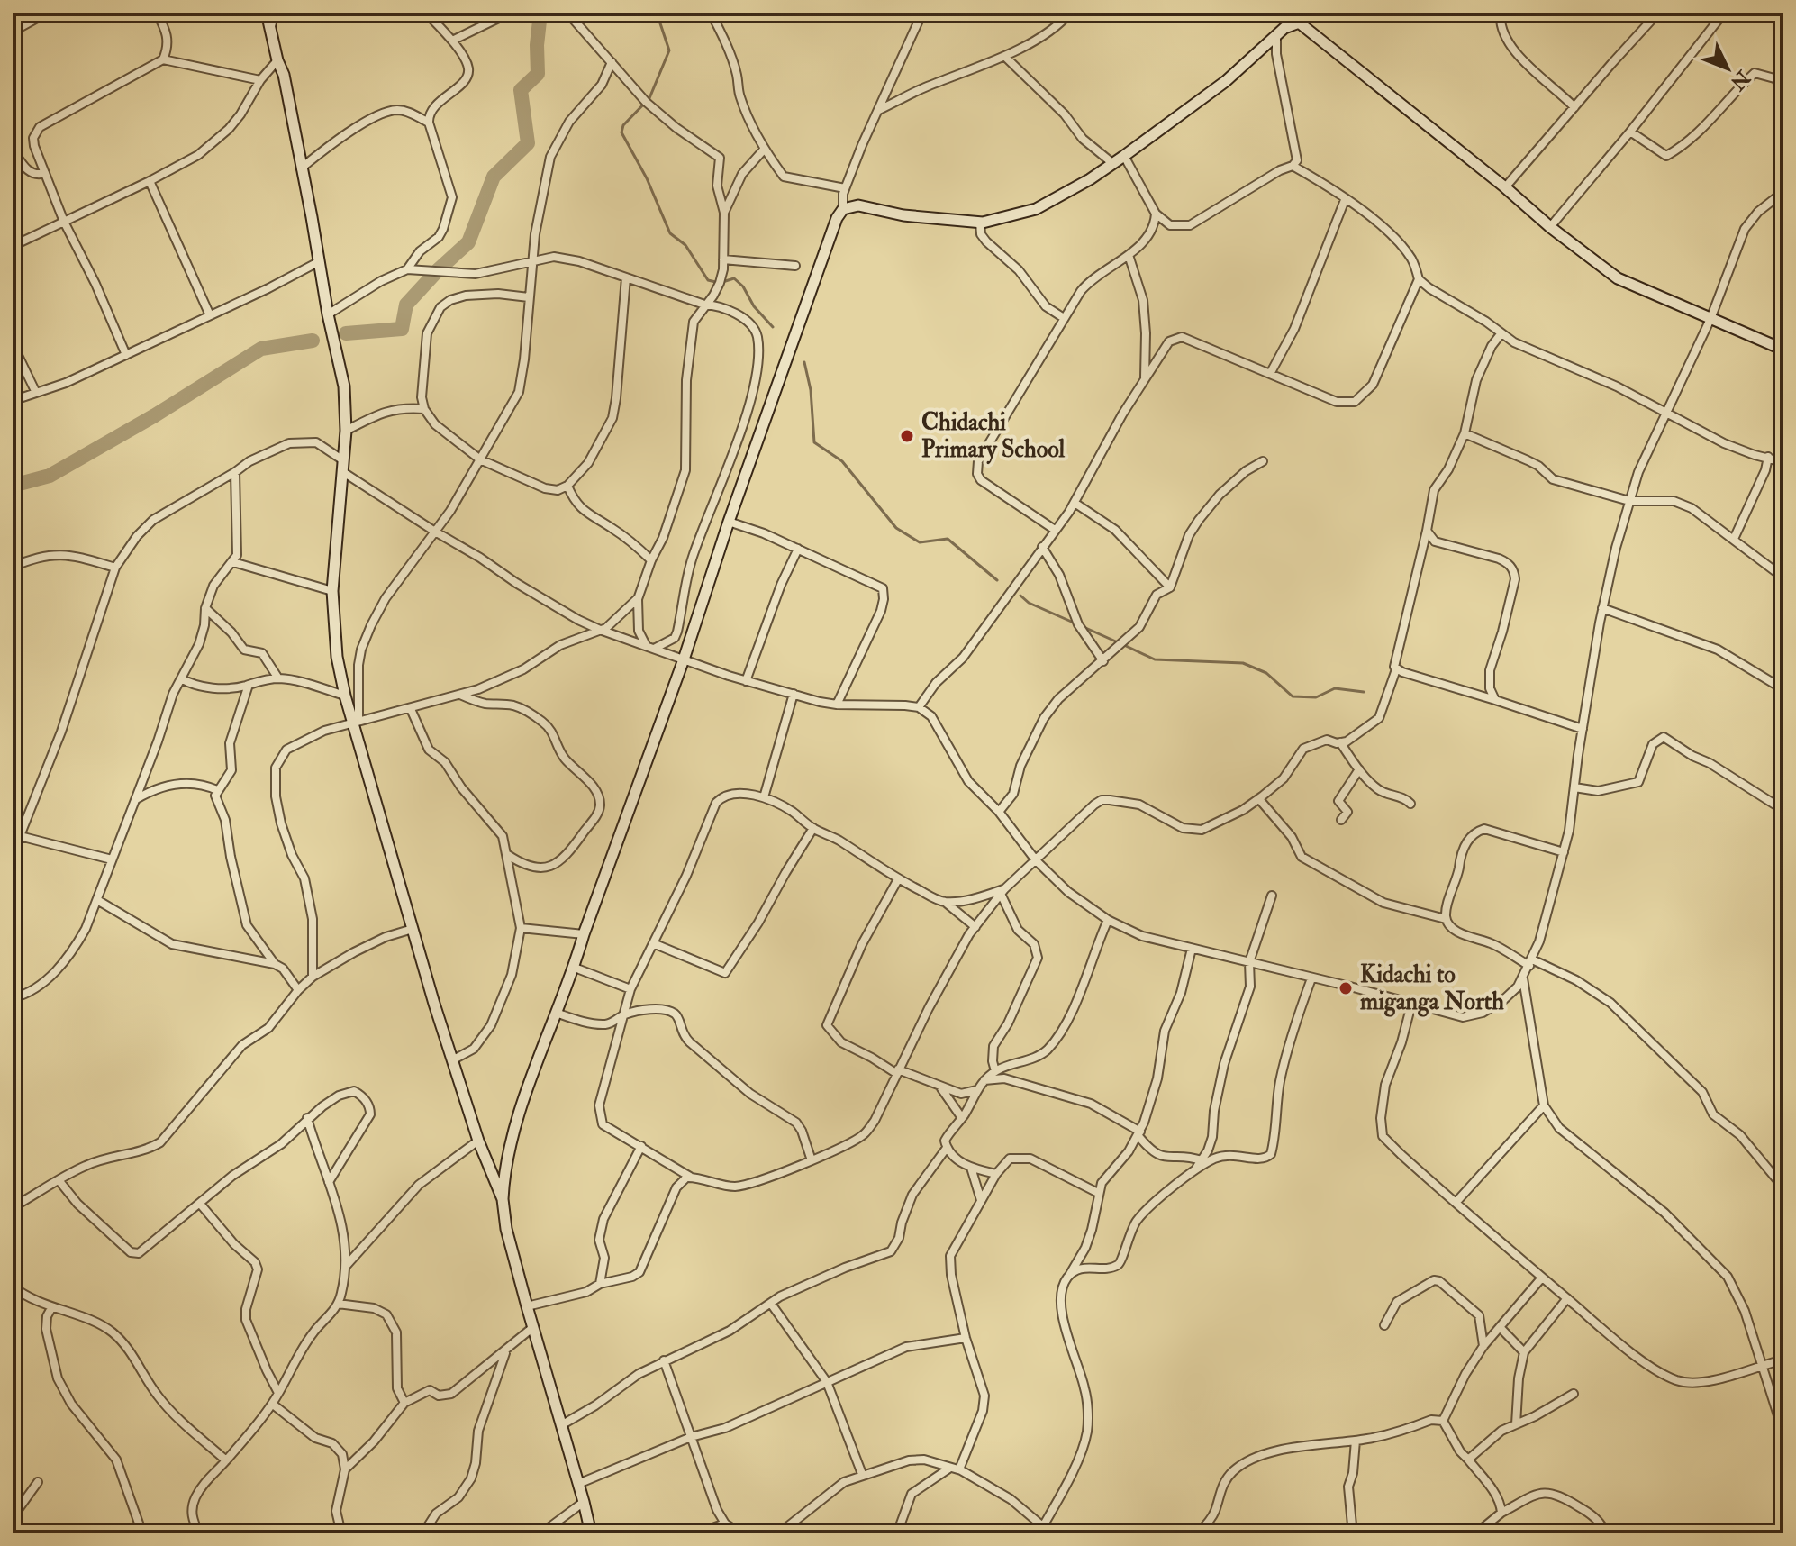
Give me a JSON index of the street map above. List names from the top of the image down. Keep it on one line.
{"places":["Chidachi Primary School","Kidachi to miganga North"],"north":"bottom right"}
